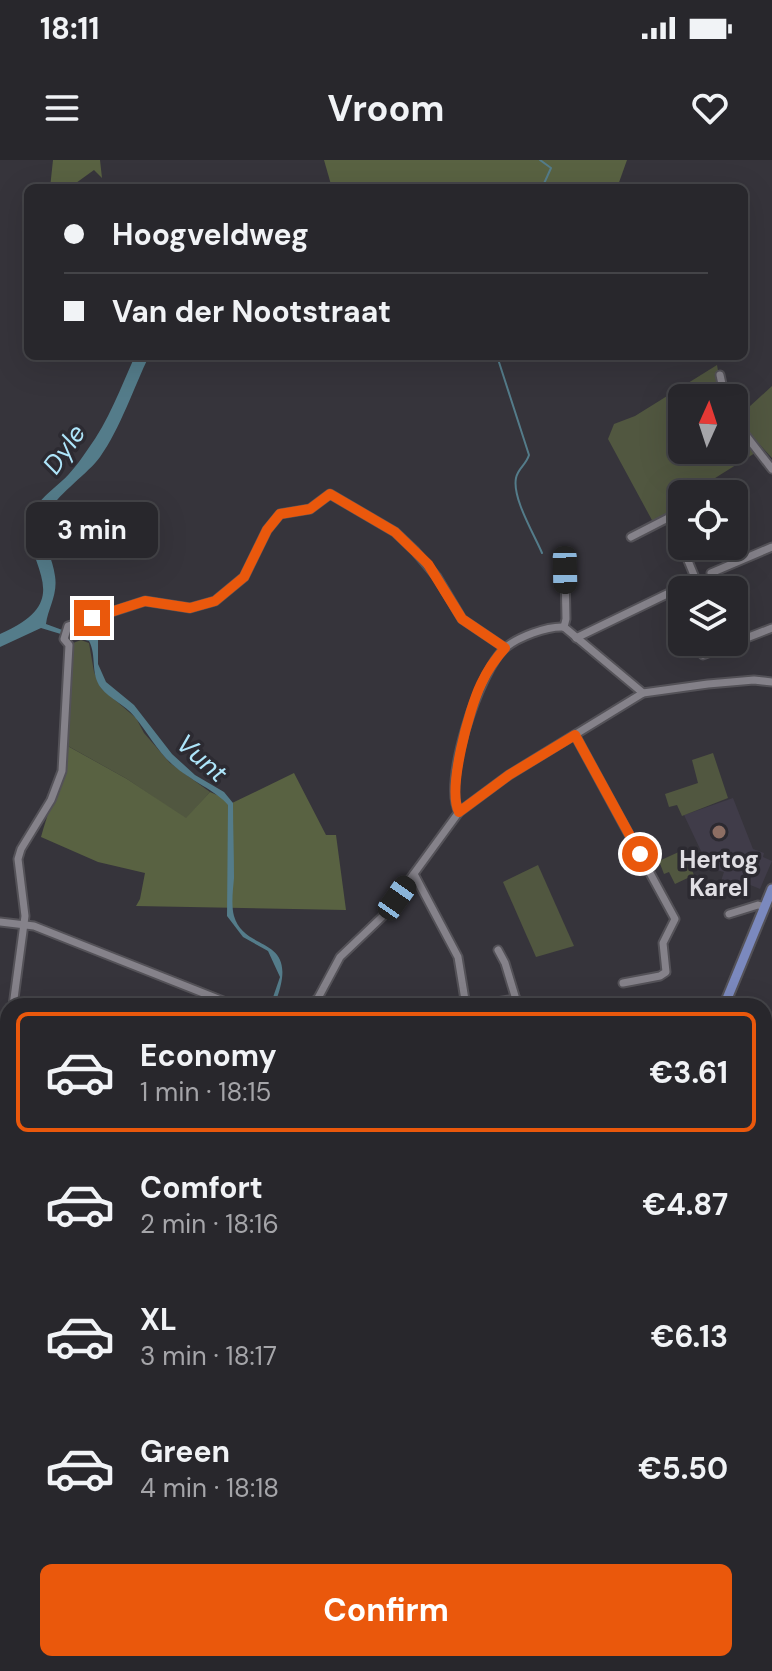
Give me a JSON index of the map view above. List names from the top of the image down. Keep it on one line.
{"water":["Dyle","Vunt"],"places":["Hertog Karel"],"north":"top","page":{"status":"18:11","header":"Vroom","banner":["Hoogveldweg","Van der Nootstraat"],"bubble":"3 min","list":[{"name":"Economy","note":"1 min · 18:15","value":"€3.61"},{"name":"Comfort","note":"2 min · 18:16","value":"€4.87"},{"name":"XL","note":"3 min · 18:17","value":"€6.13"},{"name":"Green","note":"4 min · 18:18","value":"€5.50"}],"buttons":"Confirm"}}
